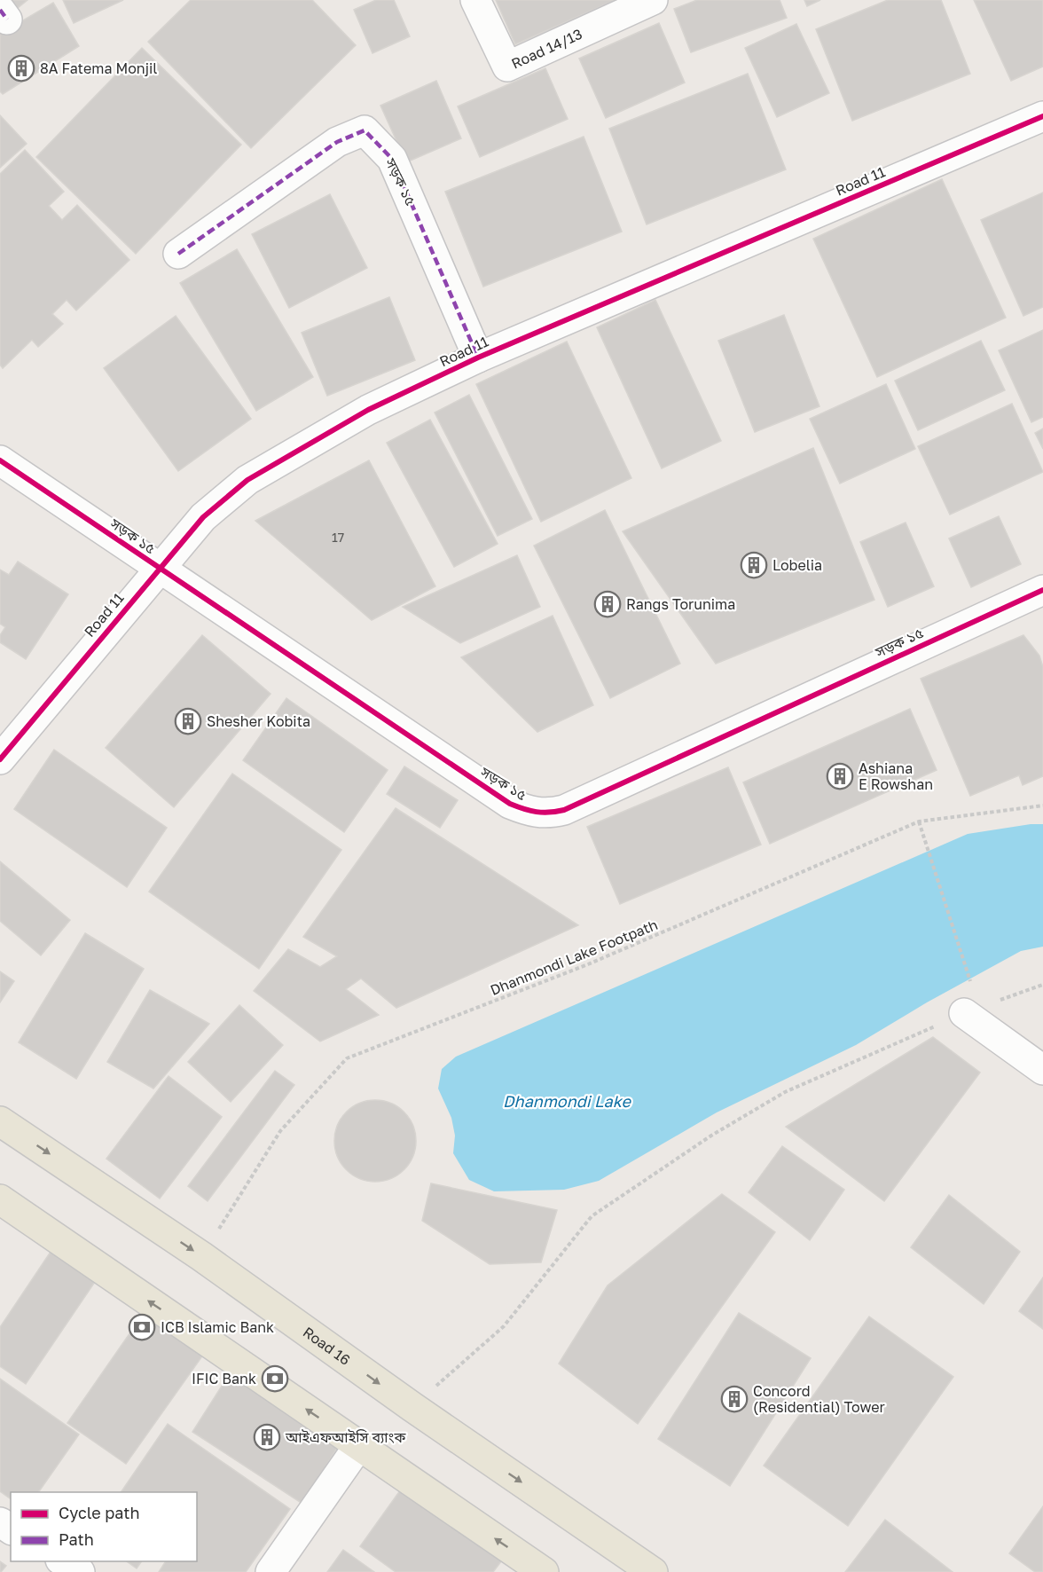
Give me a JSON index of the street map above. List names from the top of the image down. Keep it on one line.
{"streets":{"main road":["Road 16"],"street":["Road 14/13","Road 11","সড়ক ১৫"],"path":["Dhanmondi Lake Footpath"]},"crossings":[["Road 11","সড়ক ১৫"],["Dhanmondi Lake Footpath","Road 16"]],"water":["Dhanmondi Lake"],"places":{"building":["8A Fatema Monjil","Lobelia","Rangs Torunima","Shesher Kobita","Ashiana E Rowshan","Concord (Residential) Tower","আইএফআইসি ব্যাংক"],"bank":["ICB Islamic Bank","IFIC Bank"]},"house_numbers":["17"],"legend":["Cycle path","Path"]}
